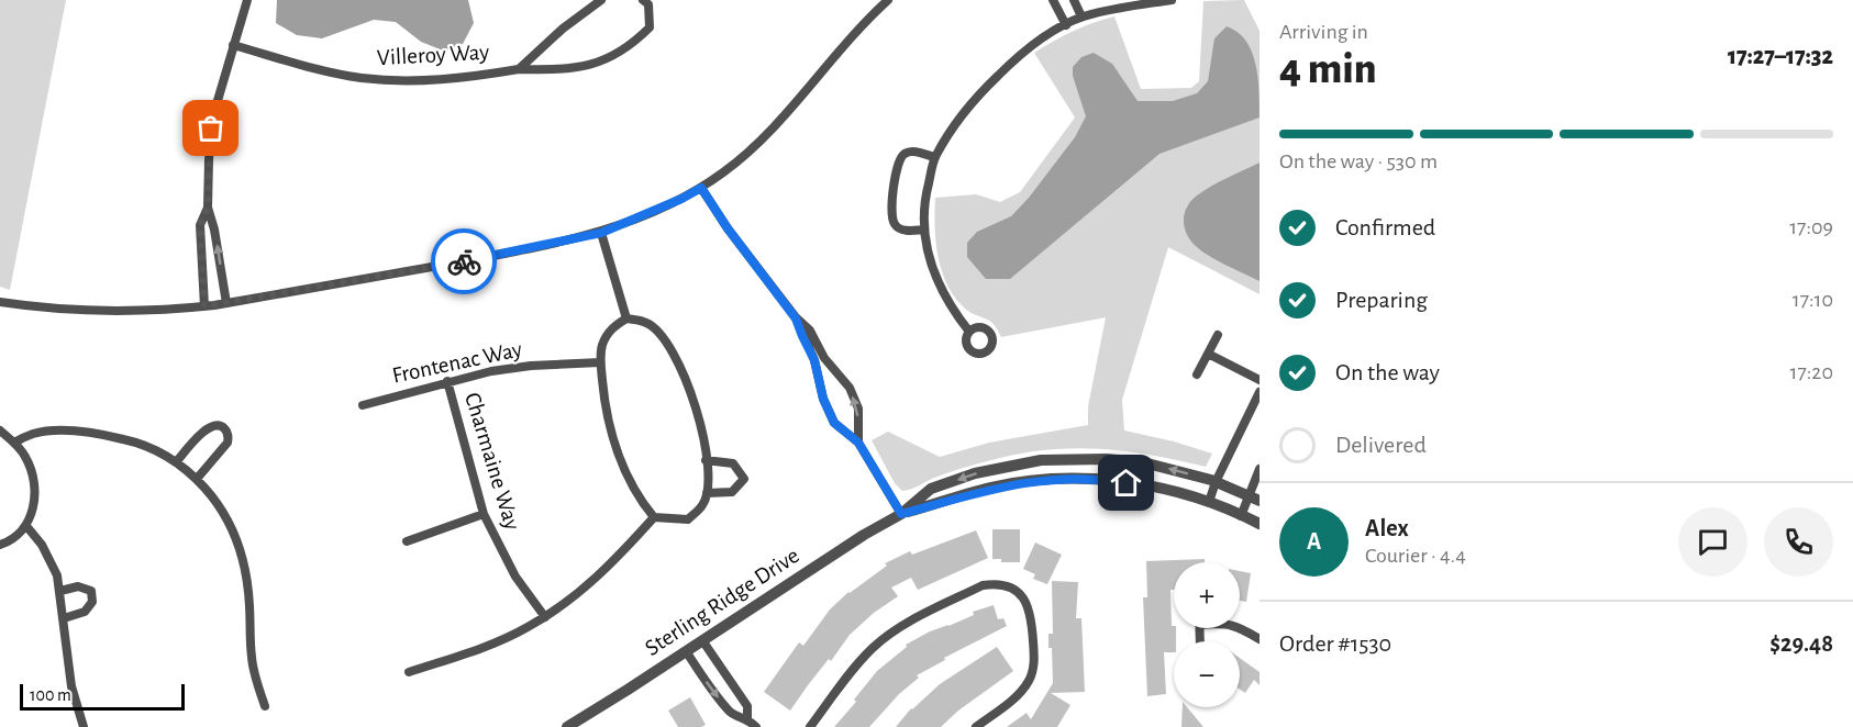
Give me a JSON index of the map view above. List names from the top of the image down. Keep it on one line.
{"streets":{"street":["Villeroy Way","Frontenac Way","Charmaine Way","Sterling Ridge Drive"]},"crossings":[["Frontenac Way","Charmaine Way"]],"scale_bar":"100 m","page":{"heading":["4 min","Arriving in","17:27–17:32"],"panel":["Alex","Courier · 4.4","Order #1530","$29.48"],"bar":"On the way · 530 m","list":[["Confirmed","17:09"],["Preparing","17:10"],["On the way","17:20"],"Delivered"],"round":"A","map_buttons":["+","−"],"scale":"100 m"}}
